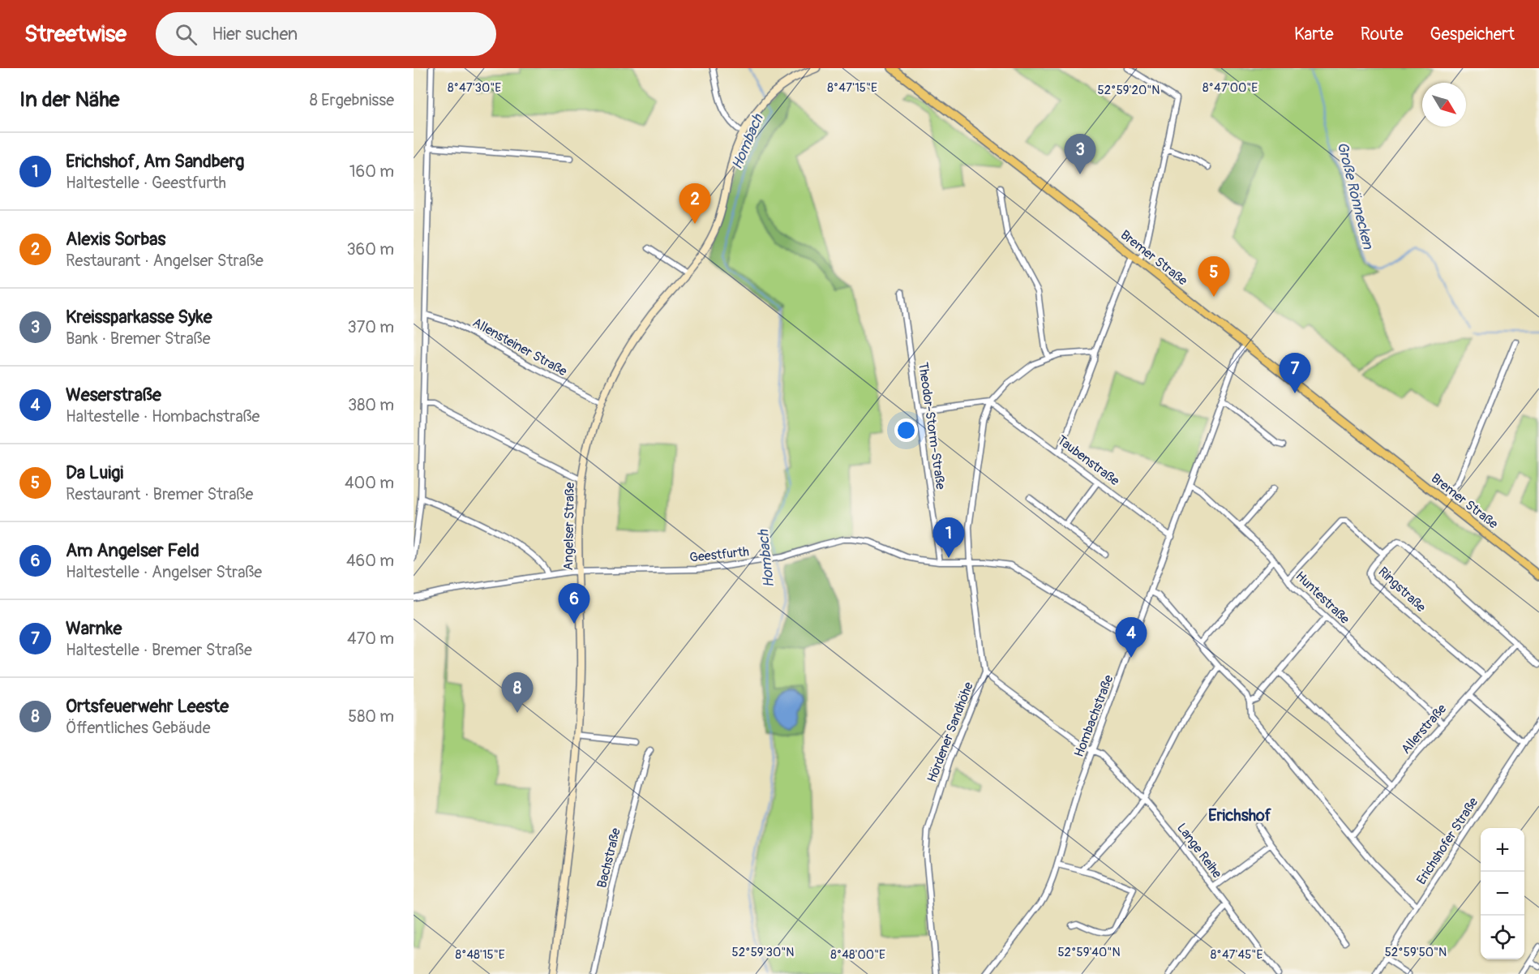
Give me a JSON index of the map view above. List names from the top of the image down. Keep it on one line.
{"streets":{"main road":["Bremer Straße","Angelser Straße"],"street":["Allensteiner Straße","Theodor-Storm-Straße","Taubenstraße","Geestfurth","Ringstraße","Huntestraße","Hombachstraße","Allerstraße","Hördener Sandhöhe","Erichshofer Straße","Lange Reihe","Bachstraße"]},"crossings":[["Bremer Straße","Hombachstraße"],["Allensteiner Straße","Angelser Straße"],["Theodor-Storm-Straße","Geestfurth"],["Taubenstraße","Hombachstraße"],["Taubenstraße","Hördener Sandhöhe"],["Angelser Straße","Geestfurth"],["Geestfurth","Hombachstraße"],["Geestfurth","Hördener Sandhöhe"],["Huntestraße","Hombachstraße"],["Huntestraße","Allerstraße"],["Hombachstraße","Lange Reihe"],["Hördener Sandhöhe","Lange Reihe"]],"districts":["Erichshof"],"water":["Hombach","Große Rönnecken"],"north":"bottom right","page":{"header":"Streetwise","search":"Hier suchen","nav":["Karte","Route","Gespeichert"],"heading":["In der Nähe","8 Ergebnisse"],"list":[{"mark":"1","name":"Erichshof, Am Sandberg","note":"Haltestelle · Geestfurth","value":"160 m"},{"mark":"2","name":"Alexis Sorbas","note":"Restaurant · Angelser Straße","value":"360 m"},{"mark":"3","name":"Kreissparkasse Syke","note":"Bank · Bremer Straße","value":"370 m"},{"mark":"4","name":"Weserstraße","note":"Haltestelle · Hombachstraße","value":"380 m"},{"mark":"5","name":"Da Luigi","note":"Restaurant · Bremer Straße","value":"400 m"},{"mark":"6","name":"Am Angelser Feld","note":"Haltestelle · Angelser Straße","value":"460 m"},{"mark":"7","name":"Warnke","note":"Haltestelle · Bremer Straße","value":"470 m"},{"mark":"8","name":"Ortsfeuerwehr Leeste","note":"Öffentliches Gebäude","value":"580 m"}],"pins":["3","2","5","7","1","6","4","8"],"map_buttons":["+","−"]},"coordinates":["8°47'30\"E","8°47'15\"E","8°47'00\"E","52°59'20\"N","52°59'30\"N","52°59'40\"N","52°59'50\"N","8°48'15\"E","8°48'00\"E","8°47'45\"E"]}
